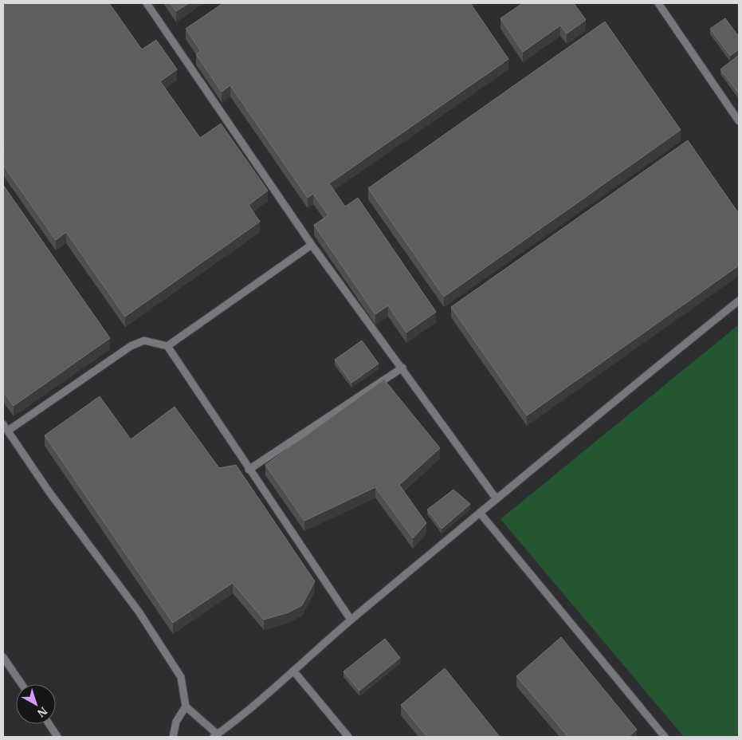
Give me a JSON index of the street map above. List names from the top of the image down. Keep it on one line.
{"north":"bottom right"}
